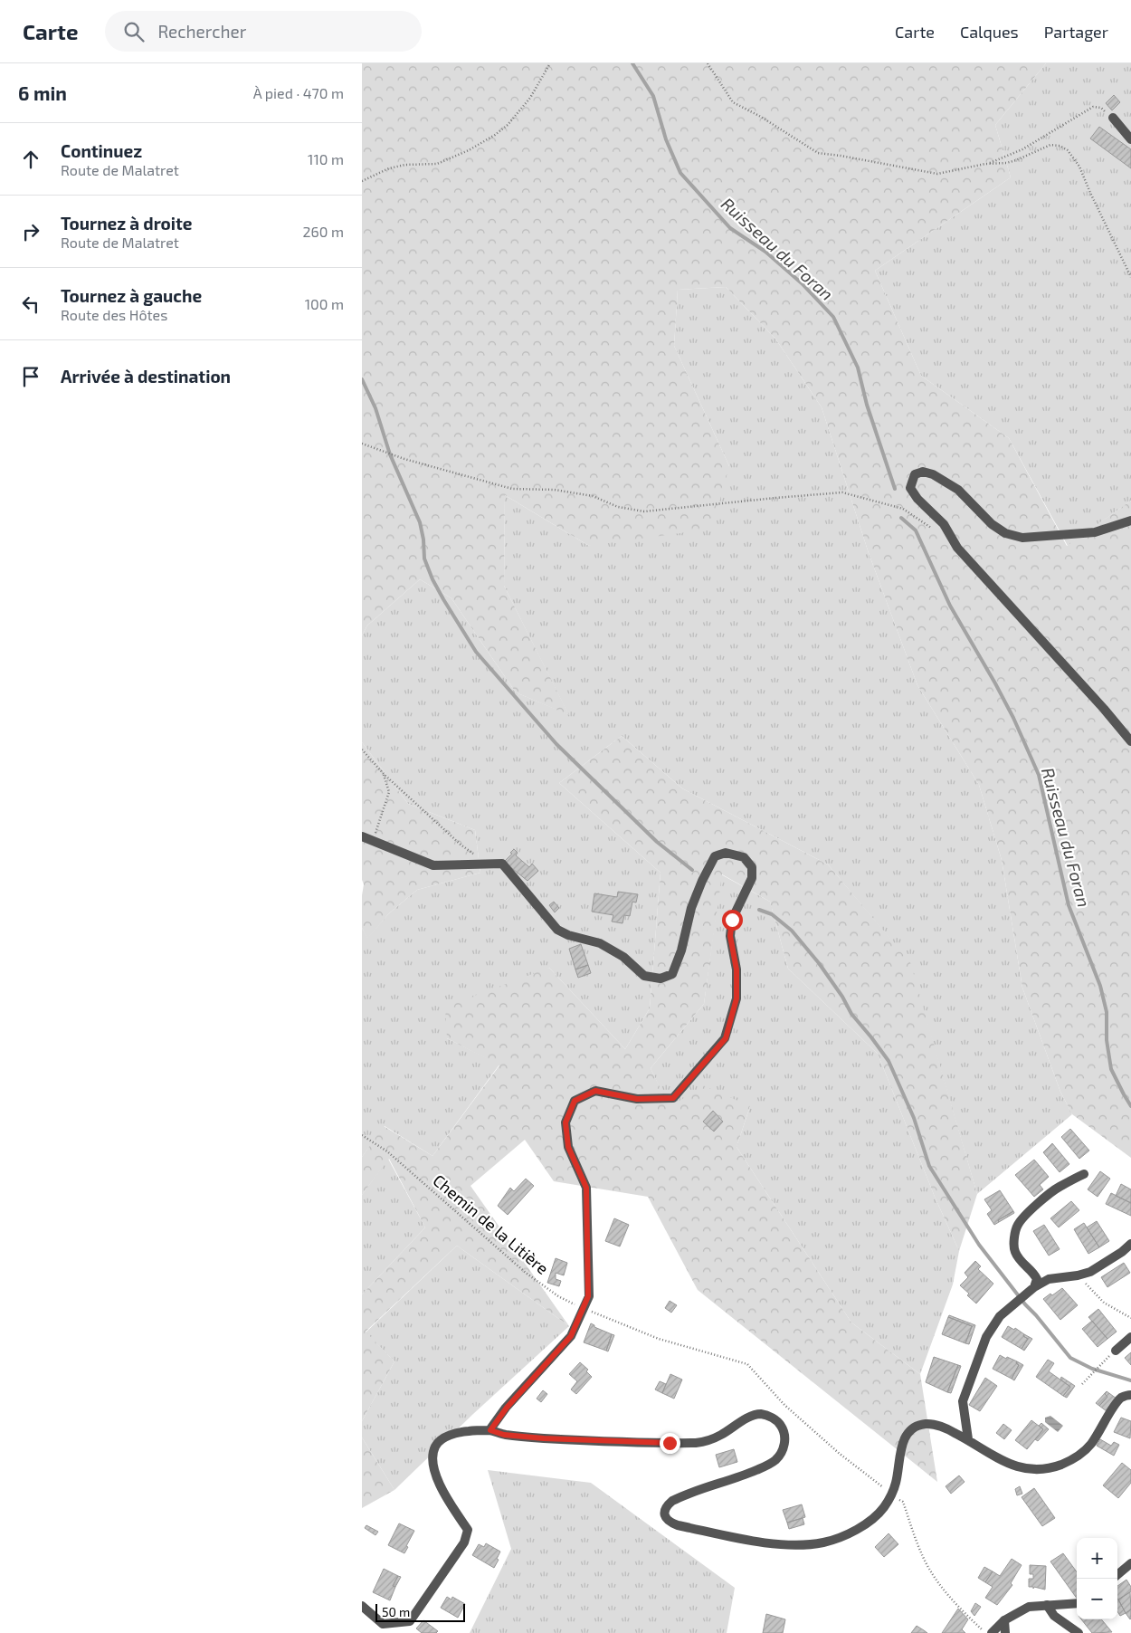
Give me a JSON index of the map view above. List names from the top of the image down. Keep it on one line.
{"streets":{"path":["Chemin de la Litière"]},"water":["Ruisseau du Foran"],"scale_bar":"50 m","page":{"header":"Carte","search":"Rechercher","nav":["Carte","Calques","Partager"],"heading":["6 min","À pied · 470 m"],"list":[["Continuez","Route de Malatret","110 m"],["Tournez à droite","Route de Malatret","260 m"],["Tournez à gauche","Route des Hôtes","100 m"],"Arrivée à destination"],"map_buttons":["+","−"],"scale":"50 m"}}
